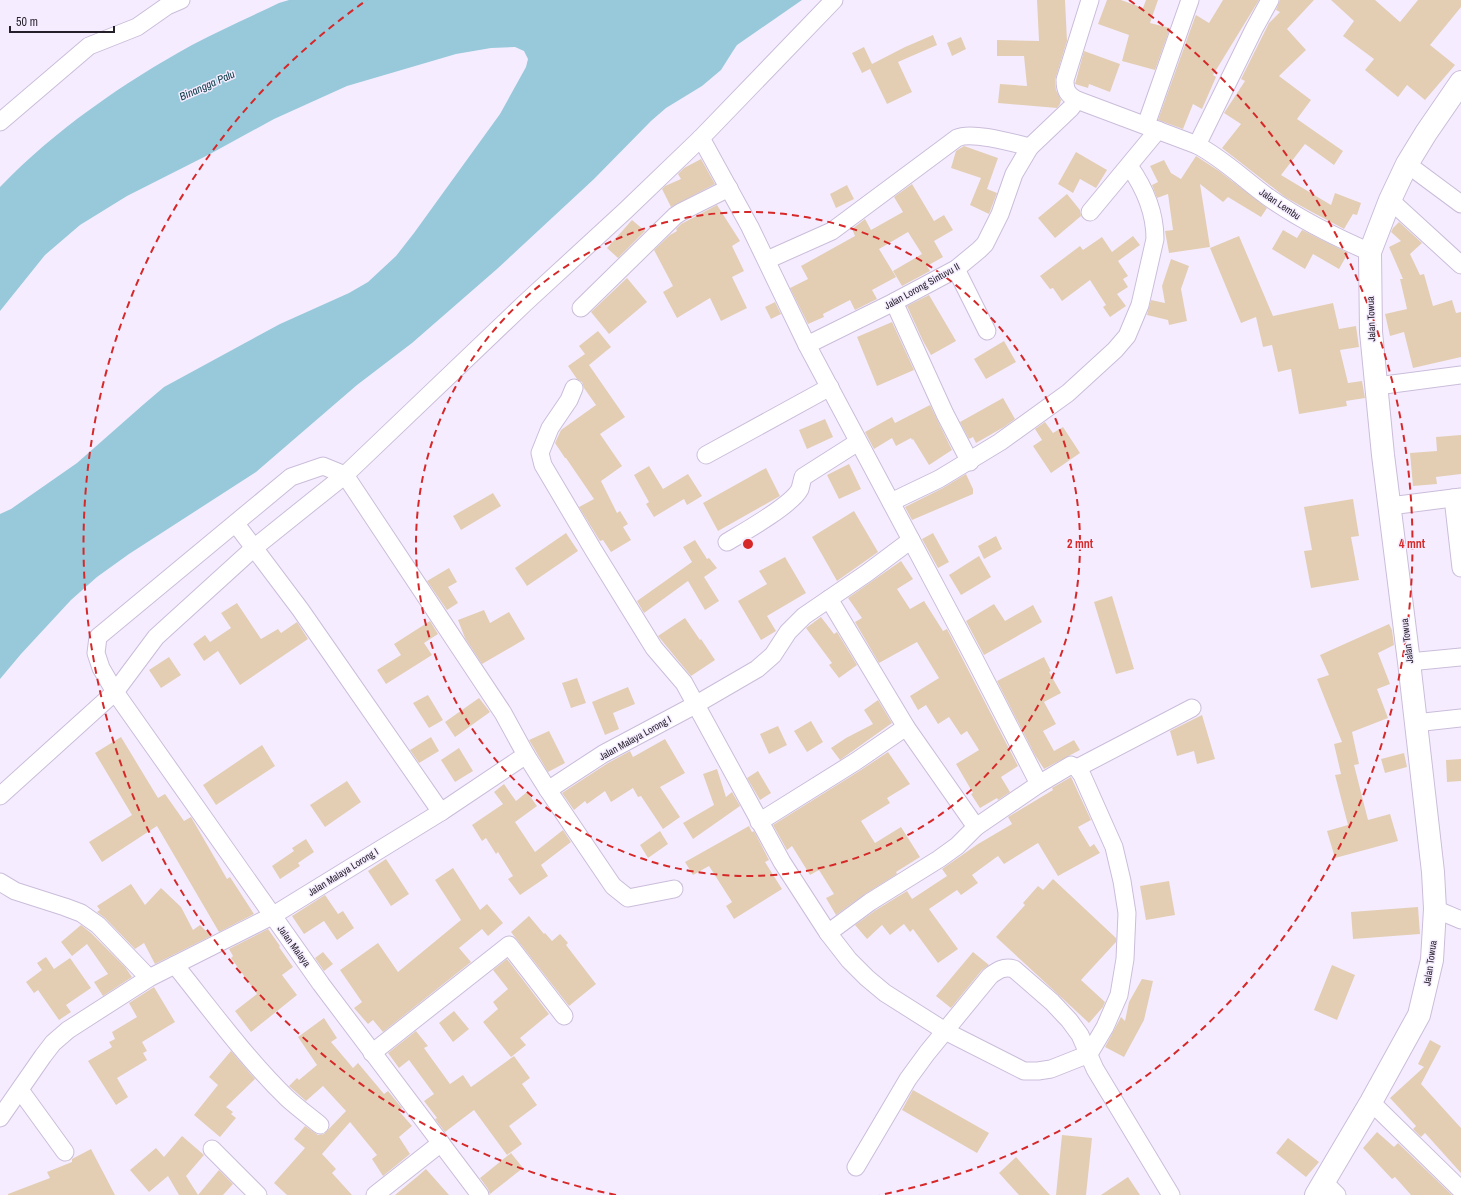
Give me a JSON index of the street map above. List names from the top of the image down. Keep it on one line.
{"streets":{"main road":["Jalan Towua"],"street":["Jalan Lembu","Jalan Lorong Sintuvu II","Jalan Malaya Lorong I","Jalan Malaya"]},"crossings":[["Jalan Lembu","Jalan Lorong Sintuvu II"],["Jalan Lembu","Jalan Towua"],["Jalan Malaya Lorong I","Jalan Malaya"]],"water":["Binangga Palu"],"scale_bar":"50 m","rings":["2 mnt","4 mnt"]}
